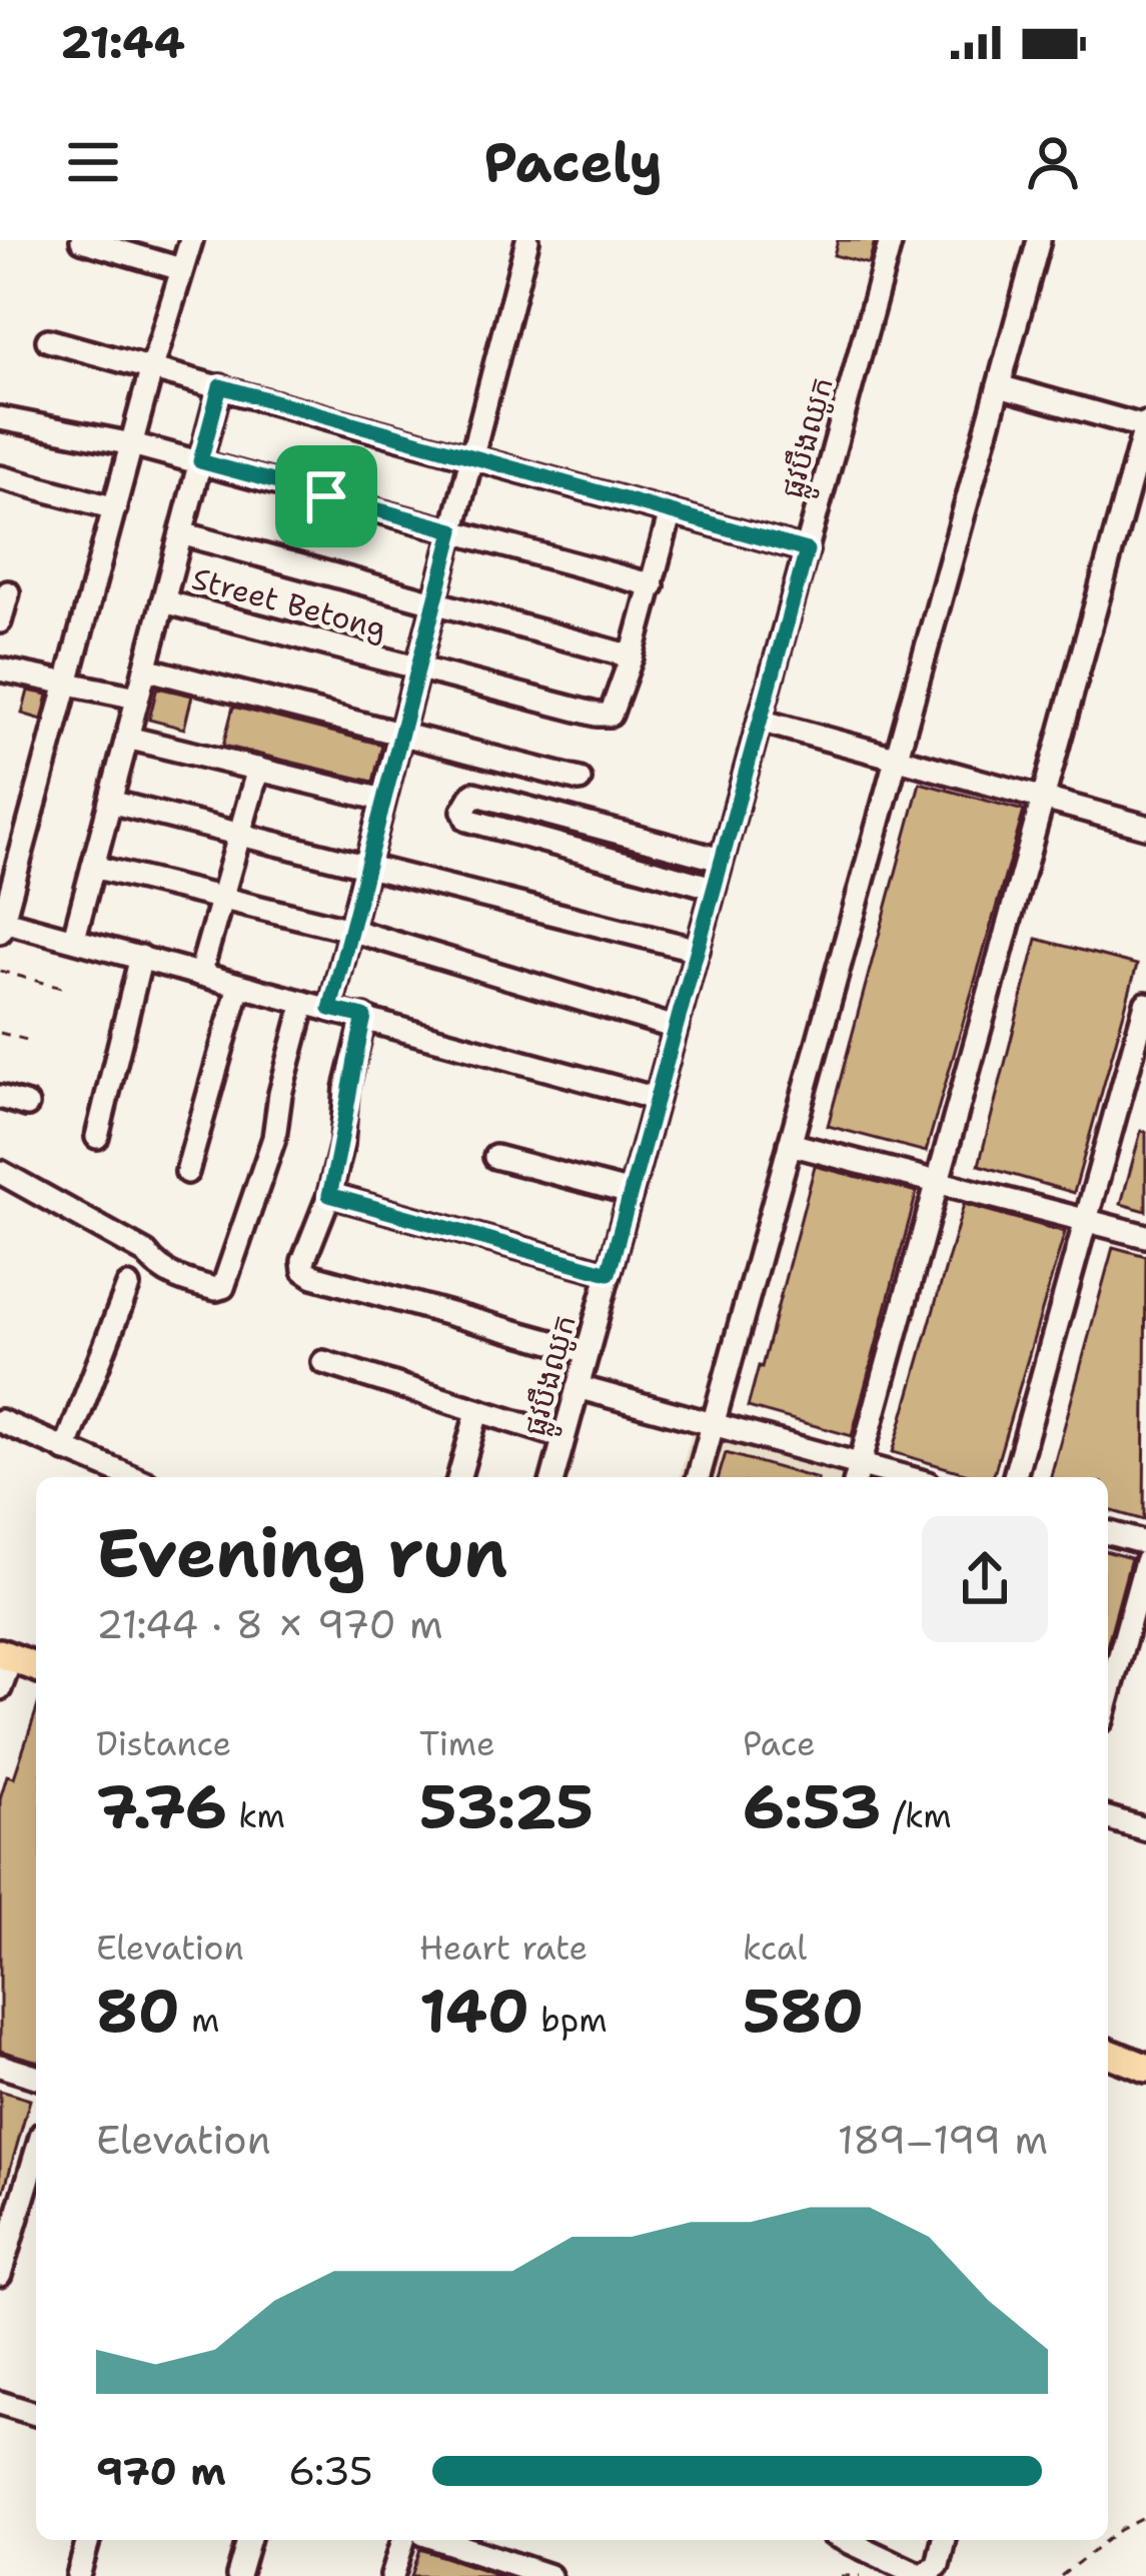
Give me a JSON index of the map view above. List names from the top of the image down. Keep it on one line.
{"streets":{"street":["ផ្លូវបឹងឈូក","Street Betong"]},"page":{"status":"21:44","header":"Pacely","heading":["Evening run","21:44 · 8 × 970 m"],"stats":[["Distance","7.76 km"],["Time","53:25"],["Pace","6:53 /km"],["Elevation","80 m"],["Heart rate","140 bpm"],["kcal","580"]],"chart":["Elevation","189–199 m"],"list":[{"name":"970 m","note":"6:35"}]}}
